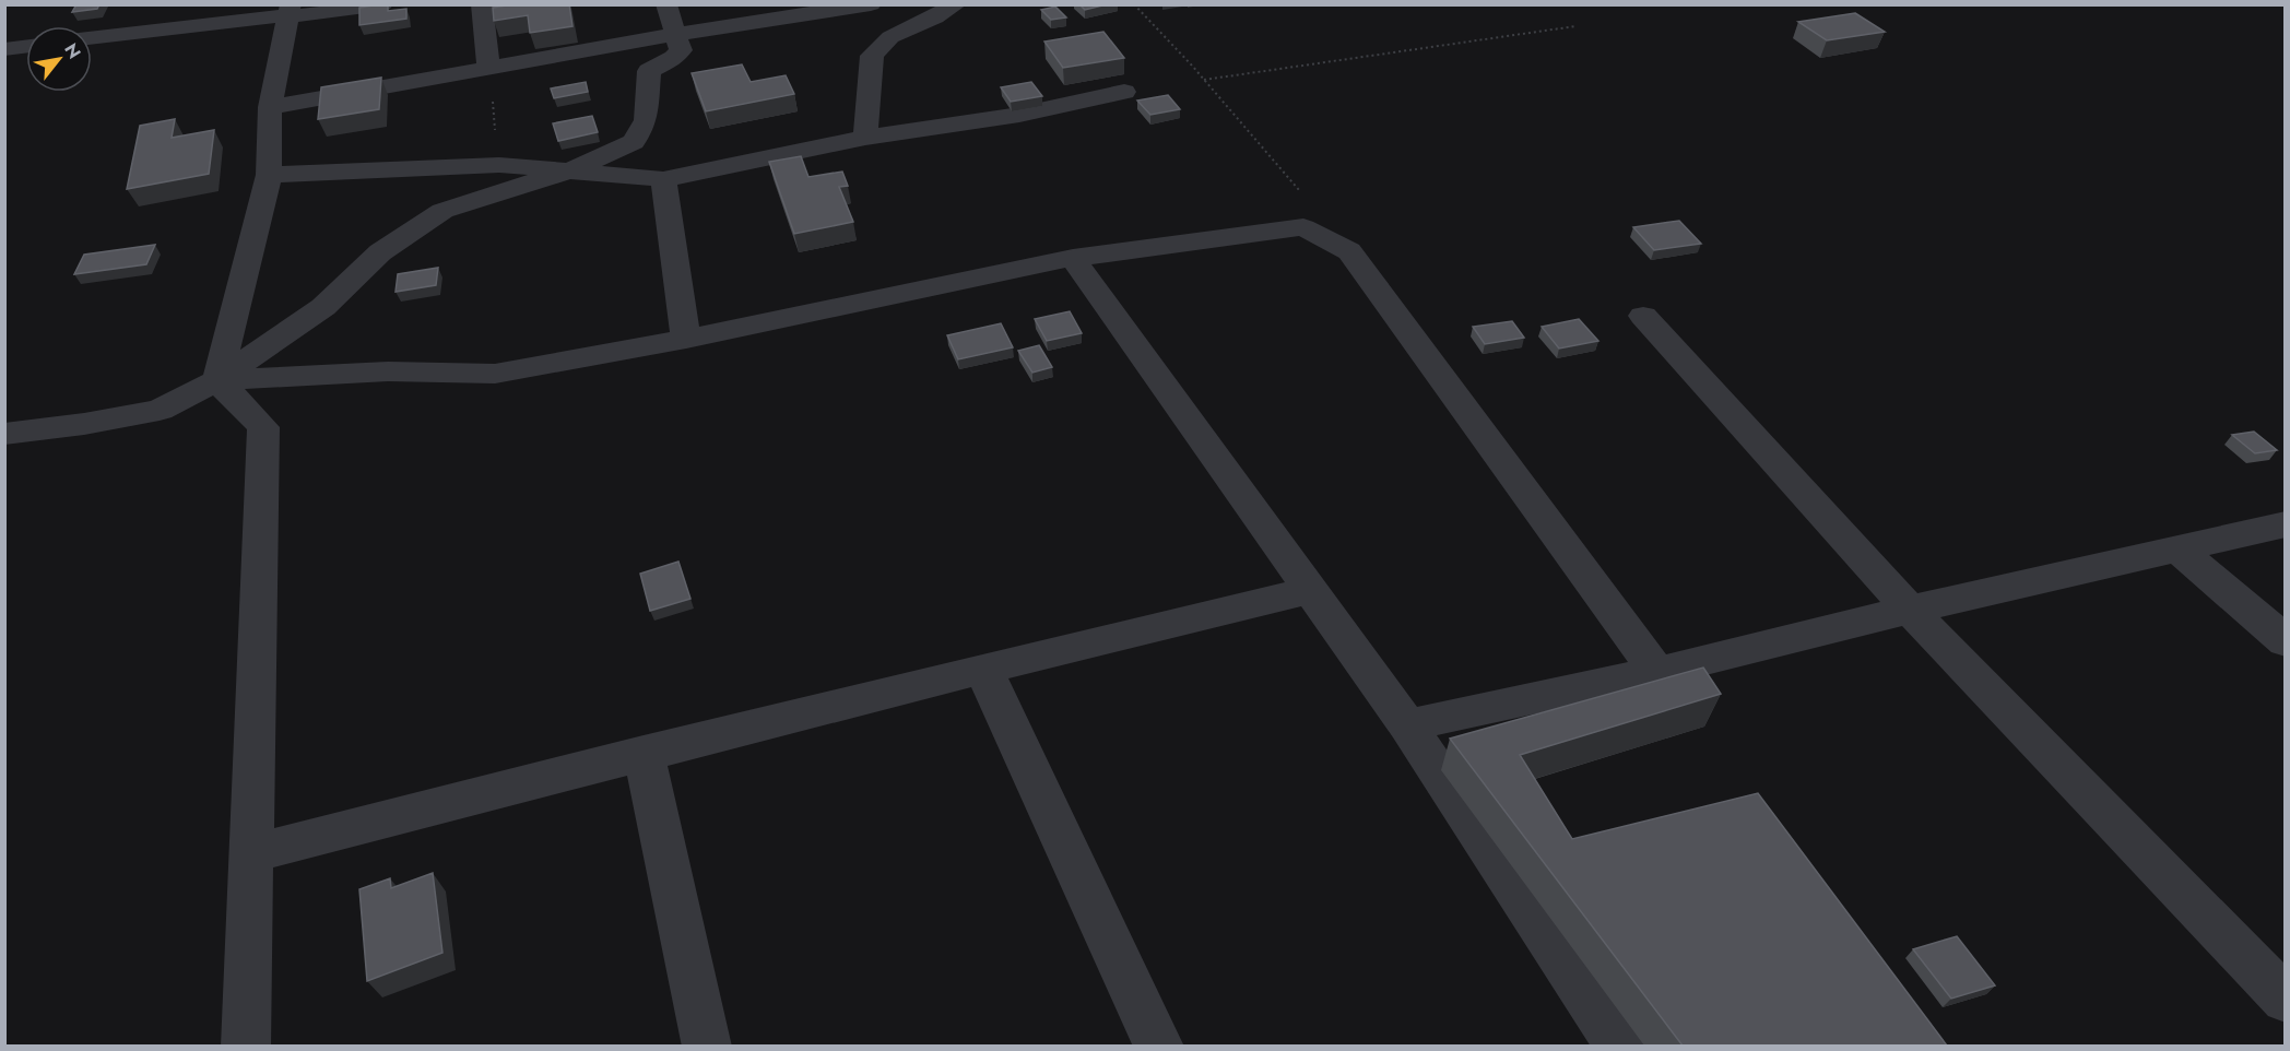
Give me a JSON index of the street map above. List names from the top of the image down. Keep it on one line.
{"north":"top right"}
